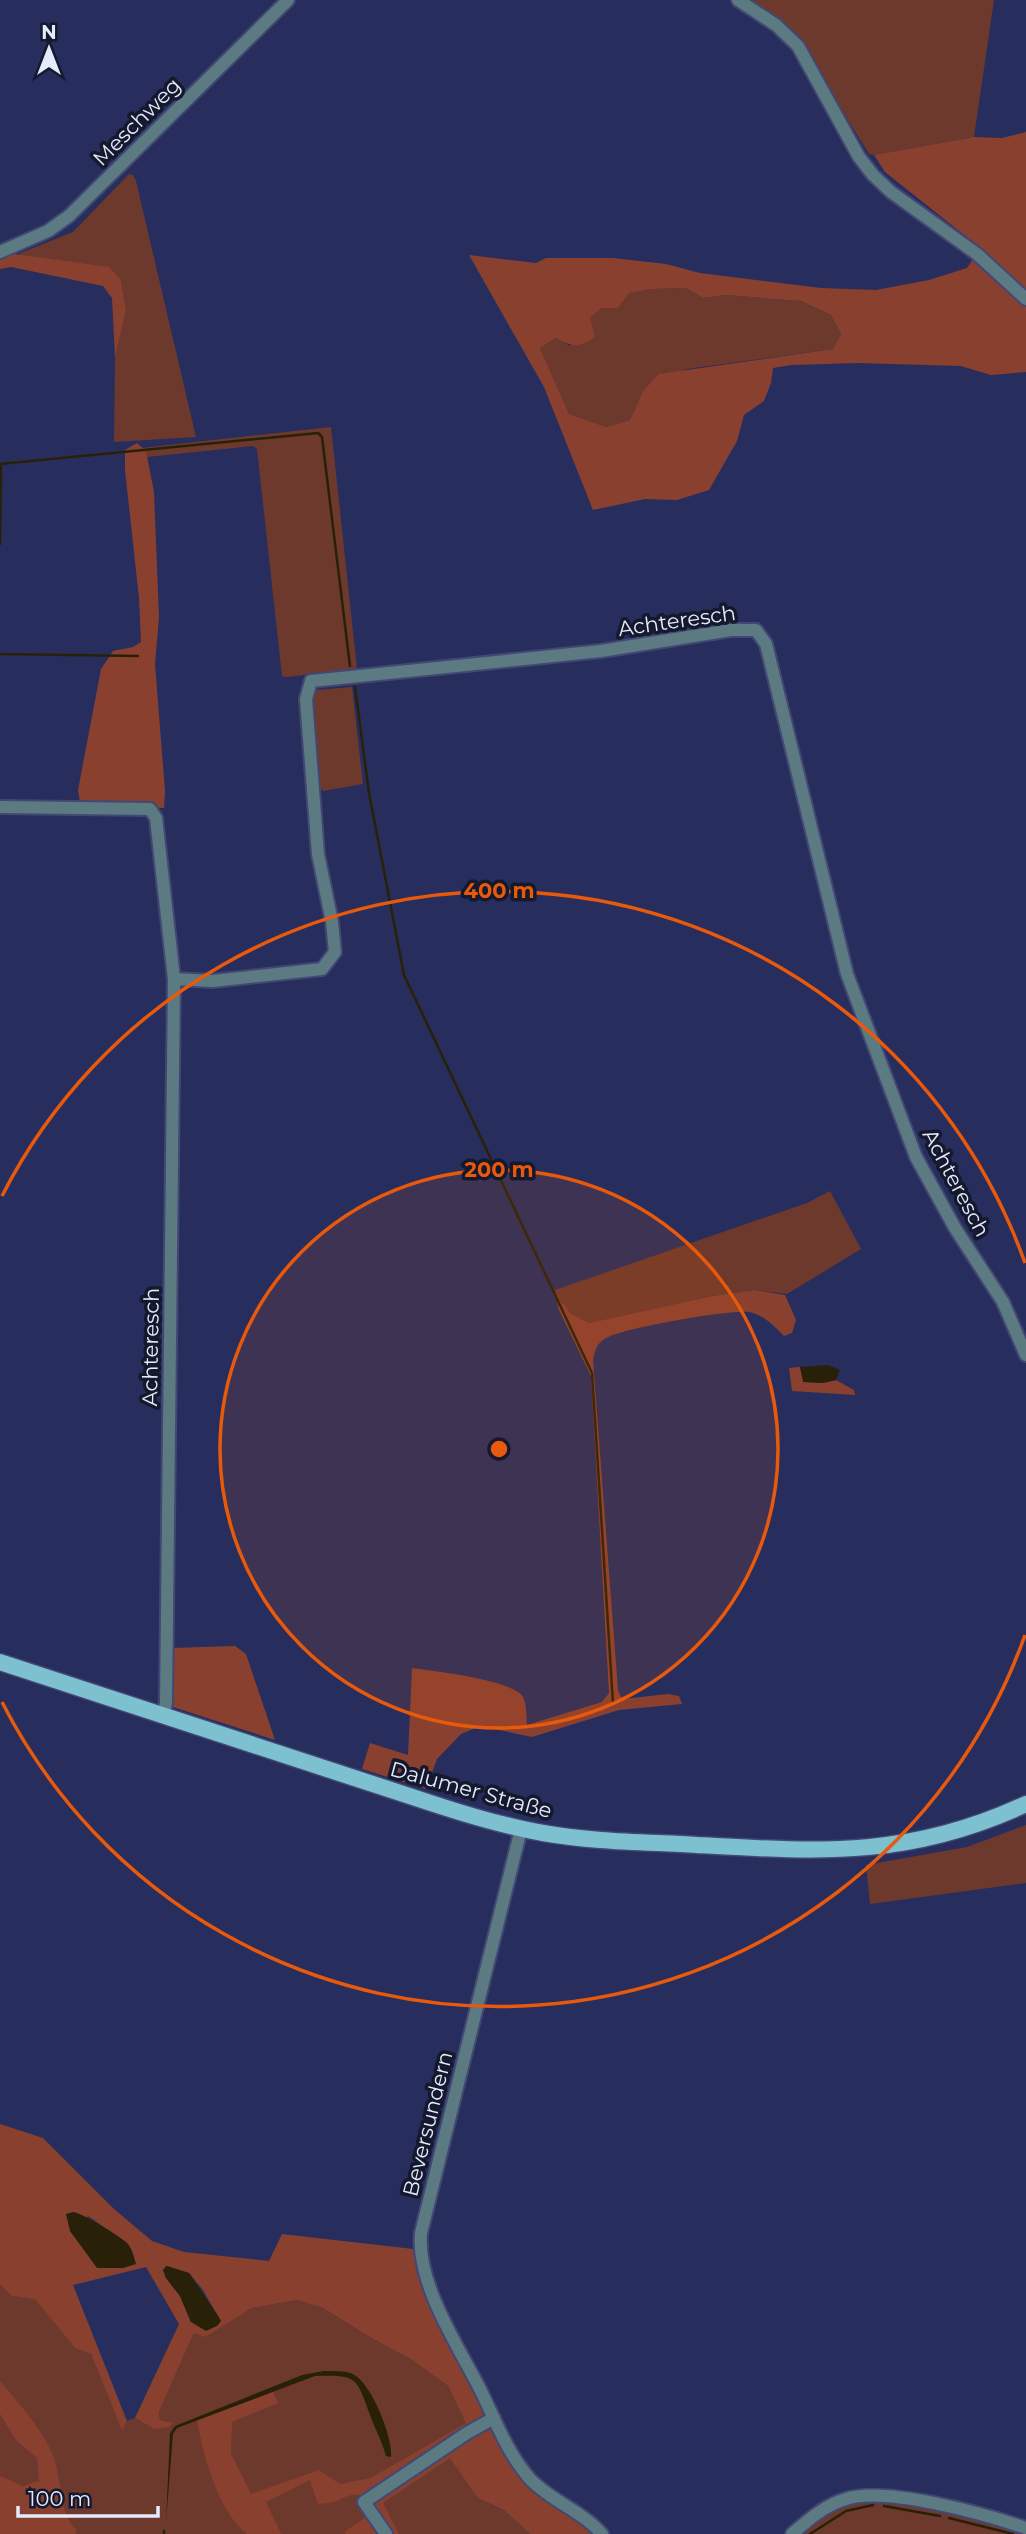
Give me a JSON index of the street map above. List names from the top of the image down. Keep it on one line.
{"streets":{"main road":["Dalumer Straße"],"street":["Meschweg","Achteresch","Beversundern"]},"crossings":[["Achteresch","Dalumer Straße"],["Dalumer Straße","Beversundern"]],"scale_bar":"100 m","north":"top","rings":["400 m","200 m"]}
